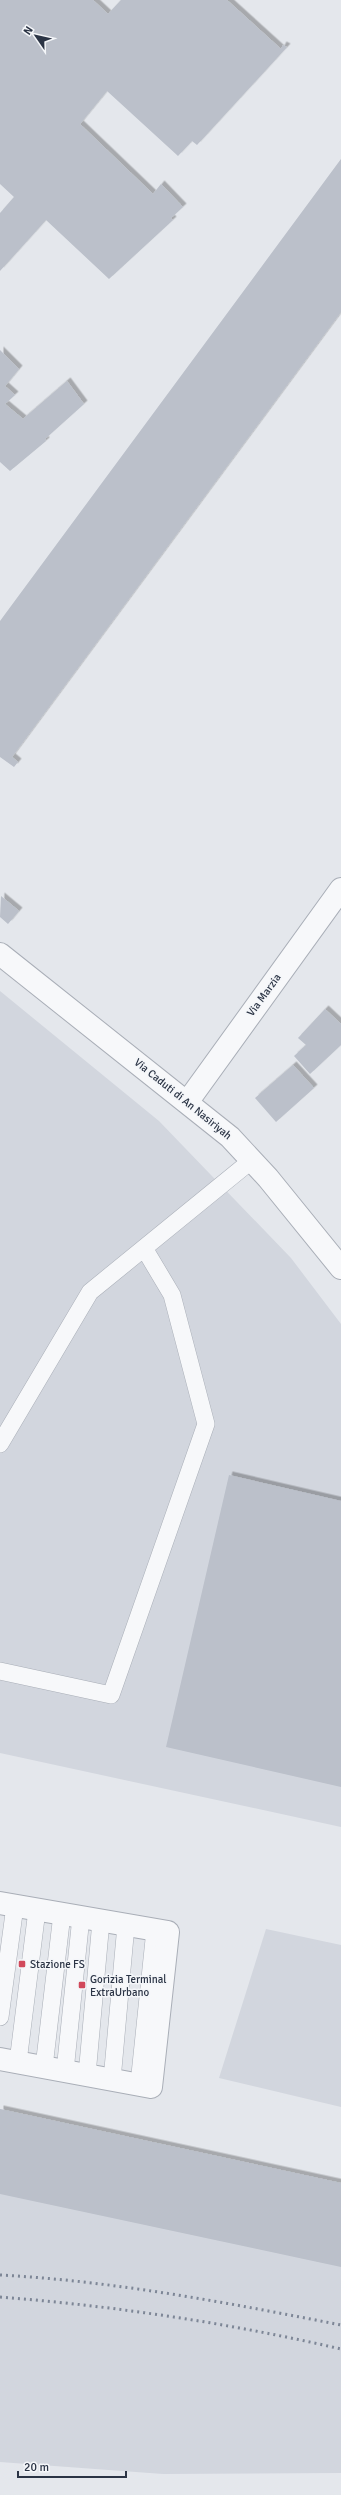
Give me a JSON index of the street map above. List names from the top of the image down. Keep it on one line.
{"streets":{"street":["Via Marzia","Via Caduti di An Nasiriyah"]},"crossings":[["Via Marzia","Via Caduti di An Nasiriyah"]],"places":{"transit":["Stazione FS","Gorizia Terminal ExtraUrbano"]},"scale_bar":"20 m","north":"top left"}
